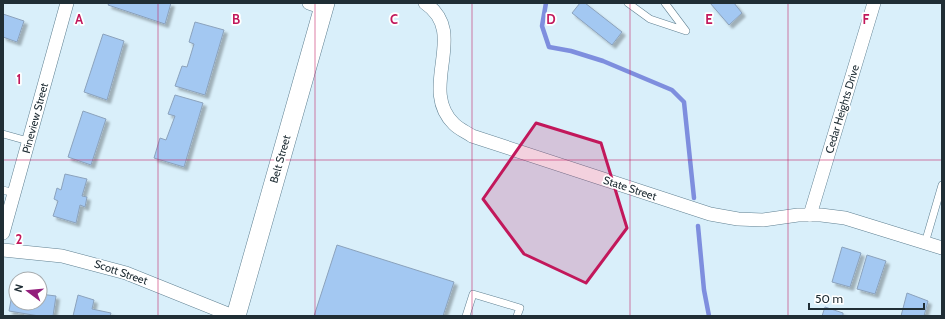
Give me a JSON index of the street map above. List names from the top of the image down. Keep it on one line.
{"streets":{"street":["Cedar Heights Drive","Pineview Street","Belt Street","State Street","Scott Street"]},"crossings":[["Cedar Heights Drive","State Street"]],"scale_bar":"50 m","north":"left","grid":{"columns":["A","B","C","D","E","F"],"rows":["1","2"]}}
